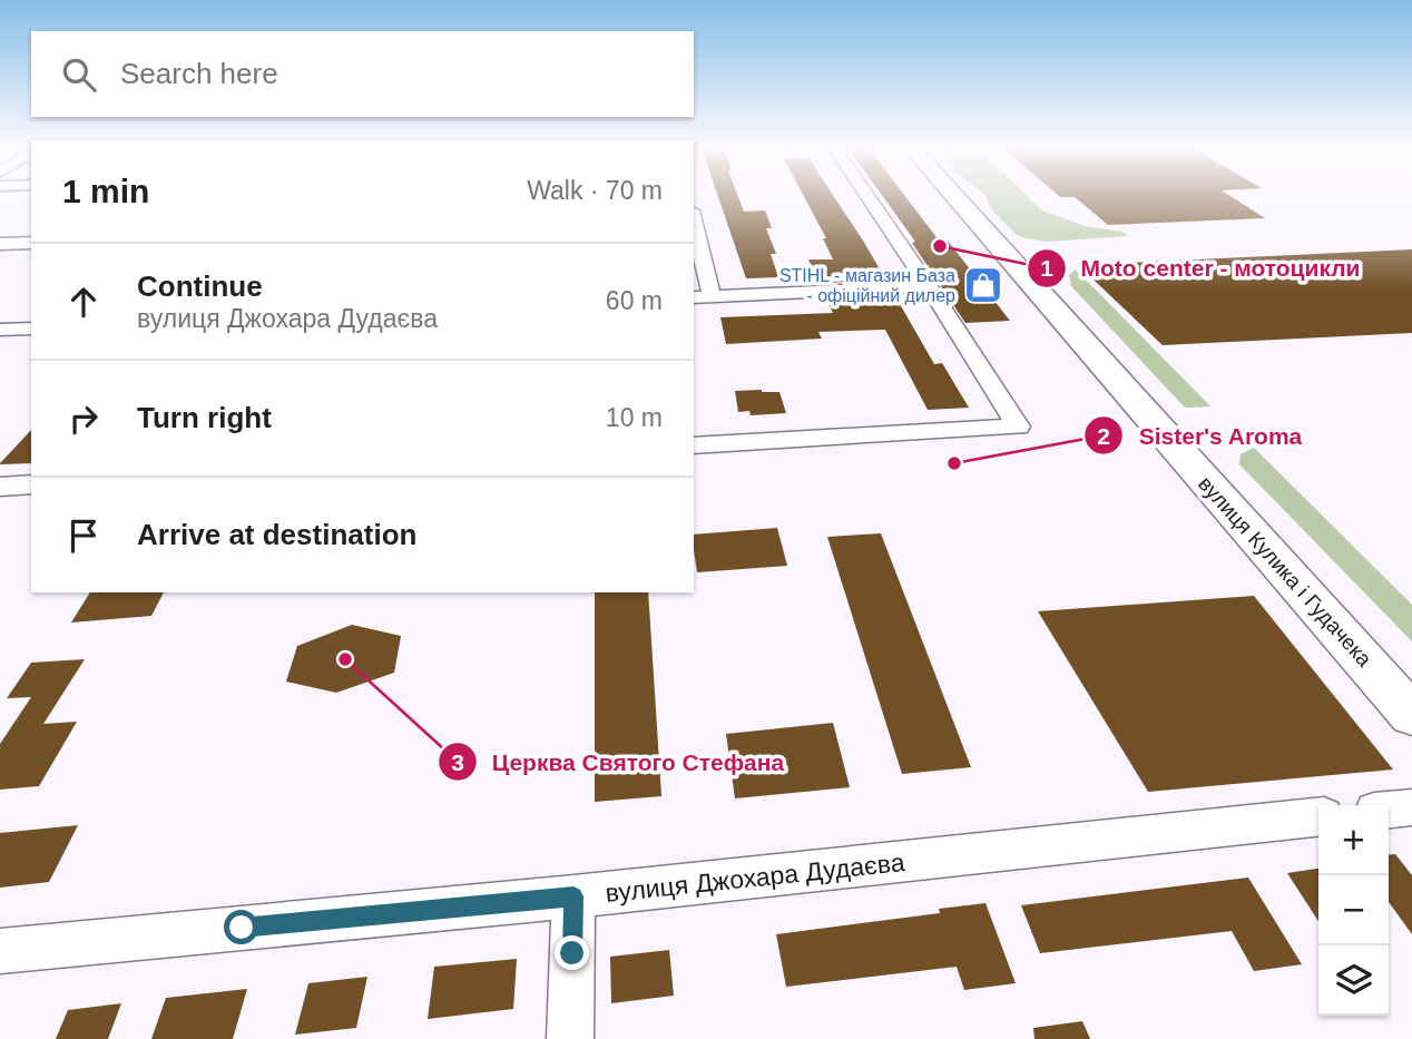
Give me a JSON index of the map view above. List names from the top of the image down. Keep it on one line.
{"streets":{"main road":["вулиця Кулика і Гудачека"],"street":["вулиця Джохара Дудаєва"]},"places":{"other":["Moto center - мотоцикли","Sister's Aroma","Церква Святого Стефана"],"shop":["STIHL - магазин База - офіційний дилер"]},"page":{"search":"Search here","heading":["1 min","Walk · 70 m"],"list":[["Continue","вулиця Джохара Дудаєва","60 m"],["Turn right","10 m"],"Arrive at destination"],"map_buttons":["+","−"]}}
